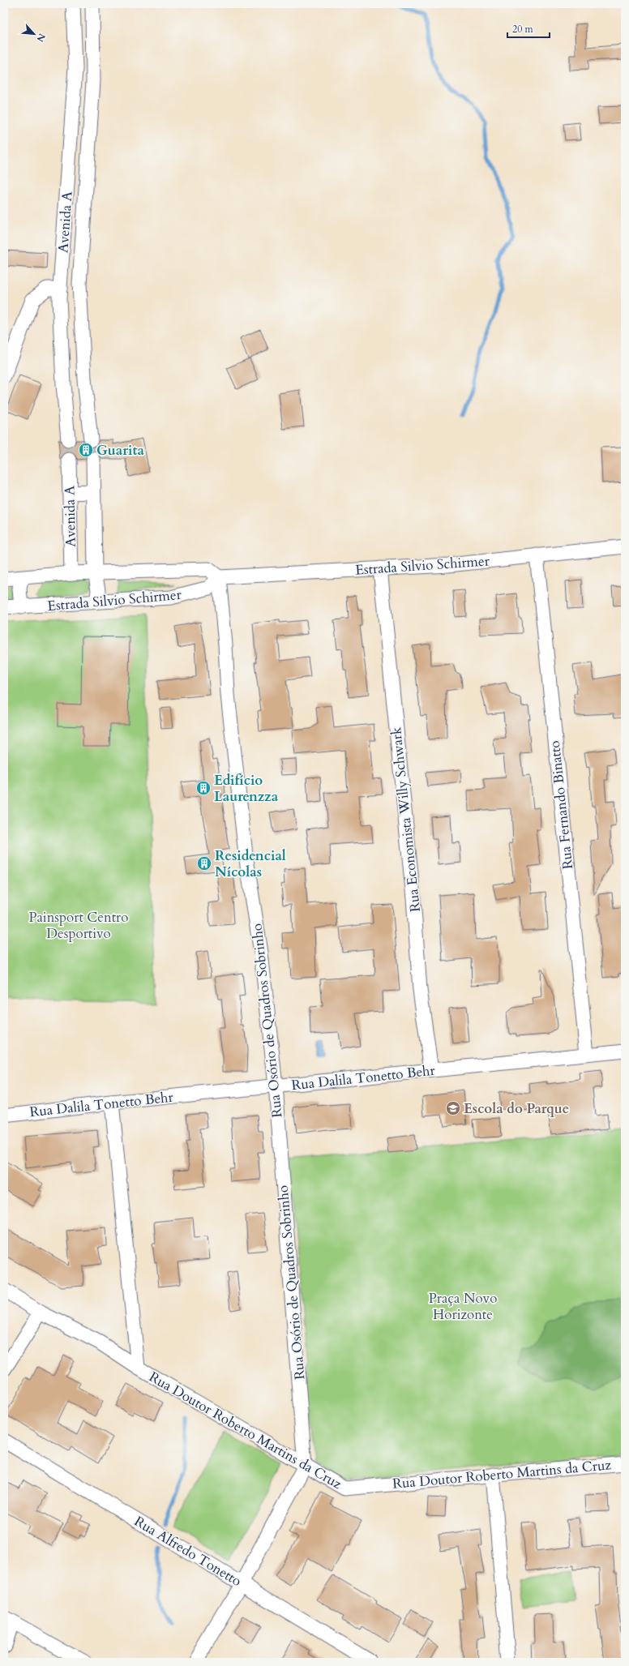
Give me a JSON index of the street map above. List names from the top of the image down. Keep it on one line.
{"streets":{"street":["Avenida A","Estrada Silvio Schirmer","Rua Fernando Binatto","Rua Economista Willy Schwark","Rua Osório de Quadros Sobrinho","Rua Dalila Tonetto Behr","Rua Doutor Roberto Martins da Cruz","Rua Alfredo Tonetto"]},"crossings":[["Avenida A","Estrada Silvio Schirmer"],["Estrada Silvio Schirmer","Rua Fernando Binatto"],["Estrada Silvio Schirmer","Rua Economista Willy Schwark"],["Estrada Silvio Schirmer","Rua Osório de Quadros Sobrinho"],["Rua Fernando Binatto","Rua Dalila Tonetto Behr"],["Rua Economista Willy Schwark","Rua Dalila Tonetto Behr"],["Rua Osório de Quadros Sobrinho","Rua Dalila Tonetto Behr"],["Rua Osório de Quadros Sobrinho","Rua Doutor Roberto Martins da Cruz"]],"parks":["Painsport Centro Desportivo","Praça Novo Horizonte"],"places":{"building":["Guarita","Edifício Laurenzza","Residencial Nícolas"],"school or university":["Escola do Parque"]},"scale_bar":"20 m","north":"bottom right"}
